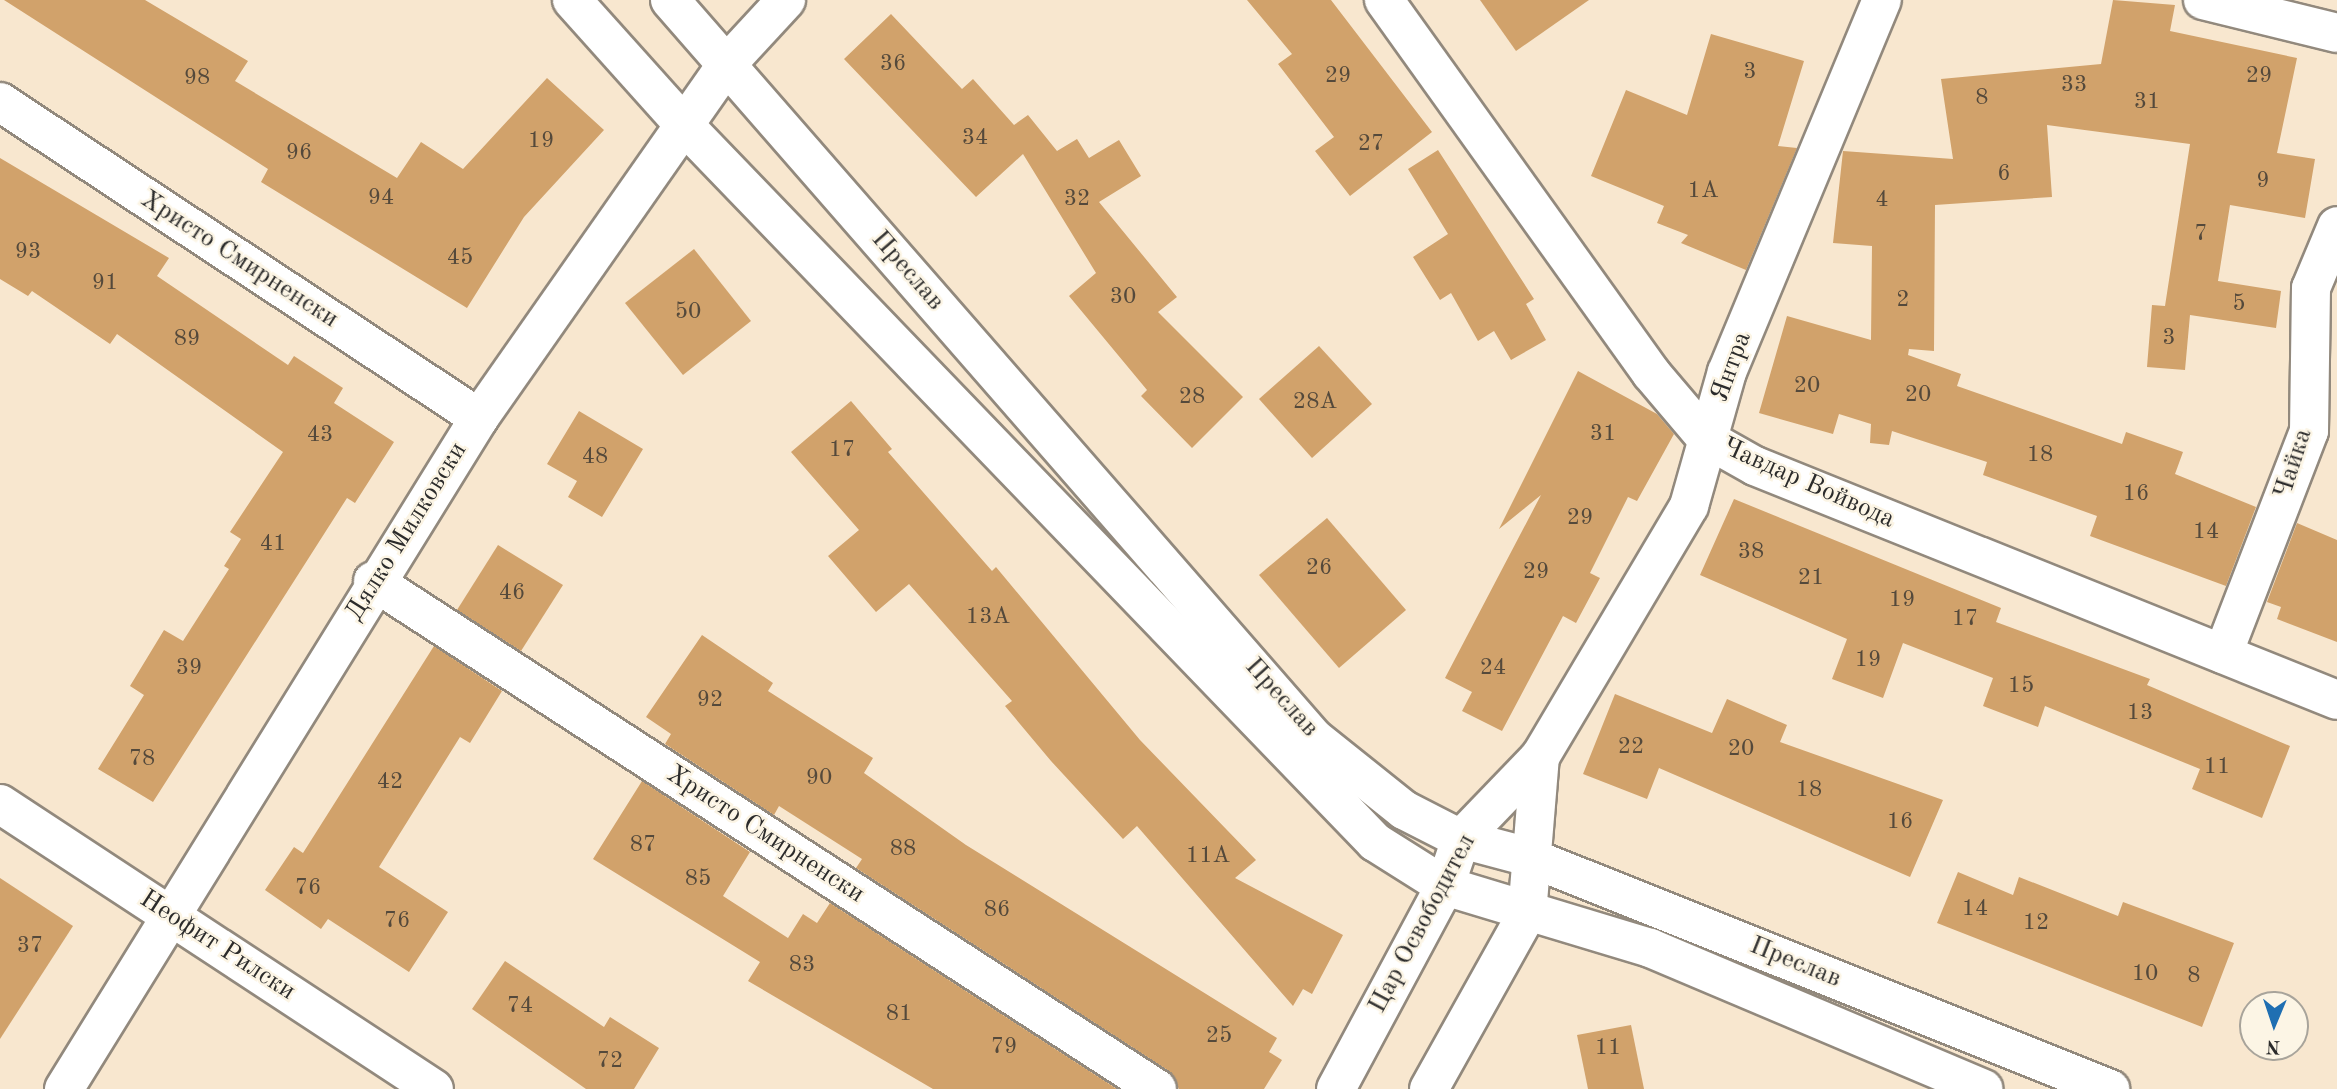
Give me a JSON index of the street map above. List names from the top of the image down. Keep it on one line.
{"streets":{"street":["Христо Смирненски","Преслав","Янтра","Чайка","Чавдар Войвода","Дялко Милковски","Цар Освободител","Неофит Рилски"]},"crossings":[["Христо Смирненски","Дялко Милковски"],["Преслав","Дялко Милковски"],["Преслав","Цар Освободител"],["Янтра","Чавдар Войвода"],["Янтра","Цар Освободител"],["Чайка","Чавдар Войвода"],["Дялко Милковски","Неофит Рилски"]],"house_numbers":["36","3","29","29","98","33","8","31","34","19","27","96","6","9","1А","94","32","4","7","93","45","91","30","2","5","50","3","89","20","20","28","28А","31","43","17","18","48","16","29","14","41","38","26","29","21","46","19","13А","17","19","39","24","15","92","13","22","20","78","11","90","42","18","16","87","88","11А","85","76","14","86","76","12","37","83","10","8","74","81","25","79","11","72"],"north":"bottom"}
